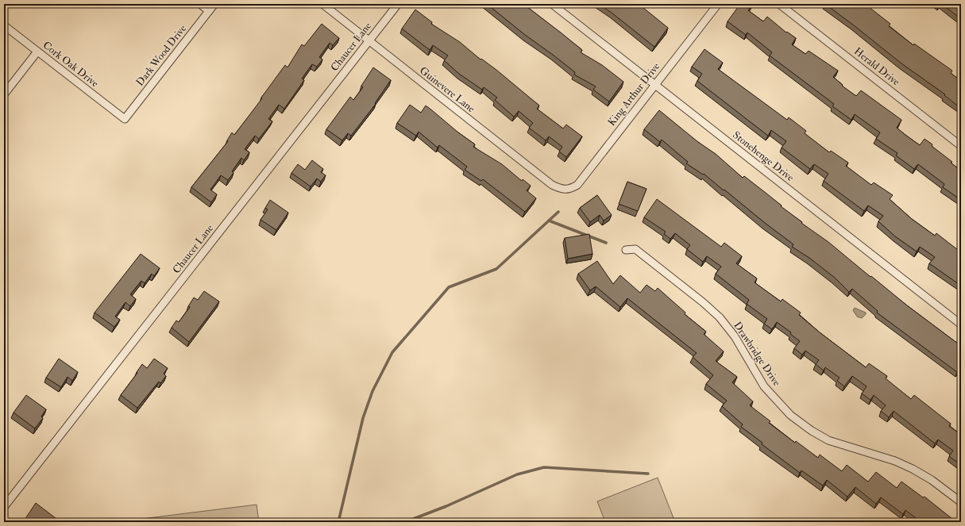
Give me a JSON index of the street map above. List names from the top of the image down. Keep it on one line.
{"streets":{"street":["Chaucer Lane","Dark Wood Drive","Cork Oak Drive","Herald Drive","Guinevere Lane","King Arthur Drive","Stonehenge Drive","Drawbridge Drive"]},"crossings":[["Chaucer Lane","Guinevere Lane"],["Dark Wood Drive","Cork Oak Drive"],["Guinevere Lane","King Arthur Drive"],["King Arthur Drive","Stonehenge Drive"]]}
